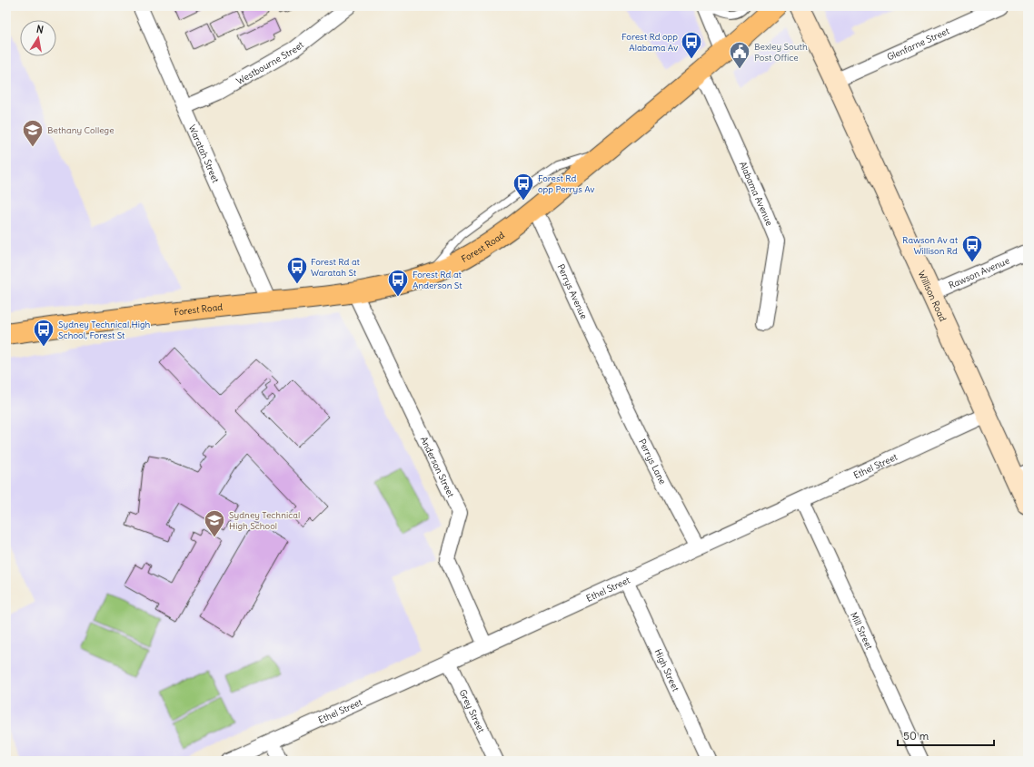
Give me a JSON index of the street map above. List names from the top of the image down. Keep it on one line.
{"streets":{"main road":["Forest Road","Willison Road"],"street":["Glenfarne Street","Westbourne Street","Waratah Street","Alabama Avenue","Rawson Avenue","Perrys Avenue","Perrys Lane","Ethel Street","Anderson Street","Mill Street","High Street","Grey Street"]},"crossings":[["Glenfarne Street","Willison Road"],["Westbourne Street","Waratah Street"],["Waratah Street","Forest Road"],["Alabama Avenue","Forest Road"],["Forest Road","Perrys Avenue"],["Forest Road","Anderson Street"],["Rawson Avenue","Willison Road"],["Perrys Avenue","Perrys Lane"],["Willison Road","Ethel Street"],["Perrys Lane","Ethel Street"],["Ethel Street","Anderson Street"],["Ethel Street","Mill Street"],["Ethel Street","High Street"],["Ethel Street","Grey Street"]],"places":{"bus stop":["Forest Rd opp Alabama Av","Forest Rd opp Perrys Av","Rawson Av at Willison Rd","Forest Rd at Waratah St","Forest Rd at Anderson St","Sydney Technical High School, Forest St"],"public building":["Bexley South Post Office"],"school or university":["Bethany College","Sydney Technical High School"]},"scale_bar":"50 m","north":"top"}
